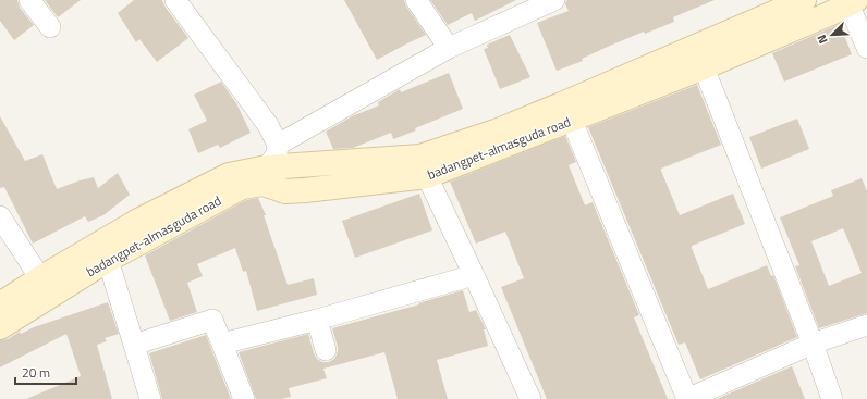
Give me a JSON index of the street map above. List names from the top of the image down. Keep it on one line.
{"streets":{"street":["badangpet-almasguda road"]},"scale_bar":"20 m","north":"bottom left"}
